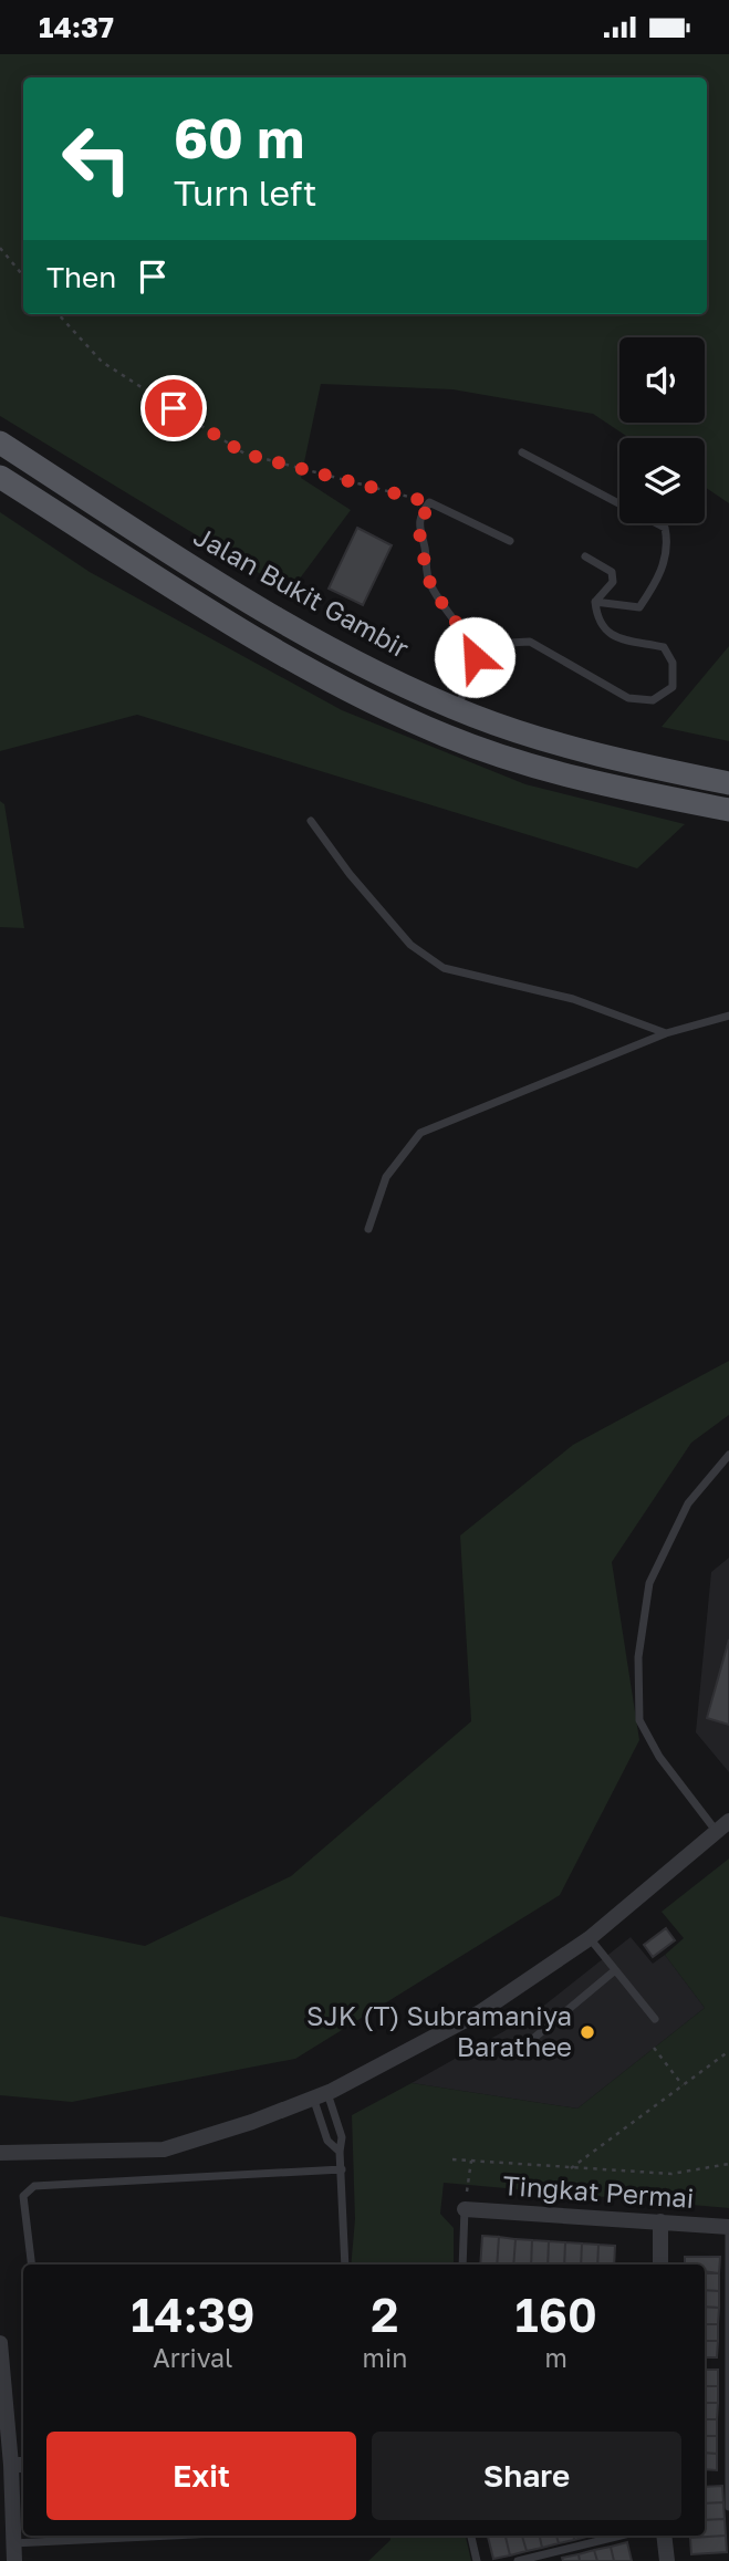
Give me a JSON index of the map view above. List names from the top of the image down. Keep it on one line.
{"streets":{"main road":["Jalan Bukit Gambir"],"street":["Tingkat Permai"]},"places":["SJK (T) Subramaniya Barathee"],"page":{"status":"14:37","turn":["60 m","Turn left"],"then":"Then","eta":["14:39","Arrival","2","min","160","m"],"buttons":["Exit","Share"]}}
